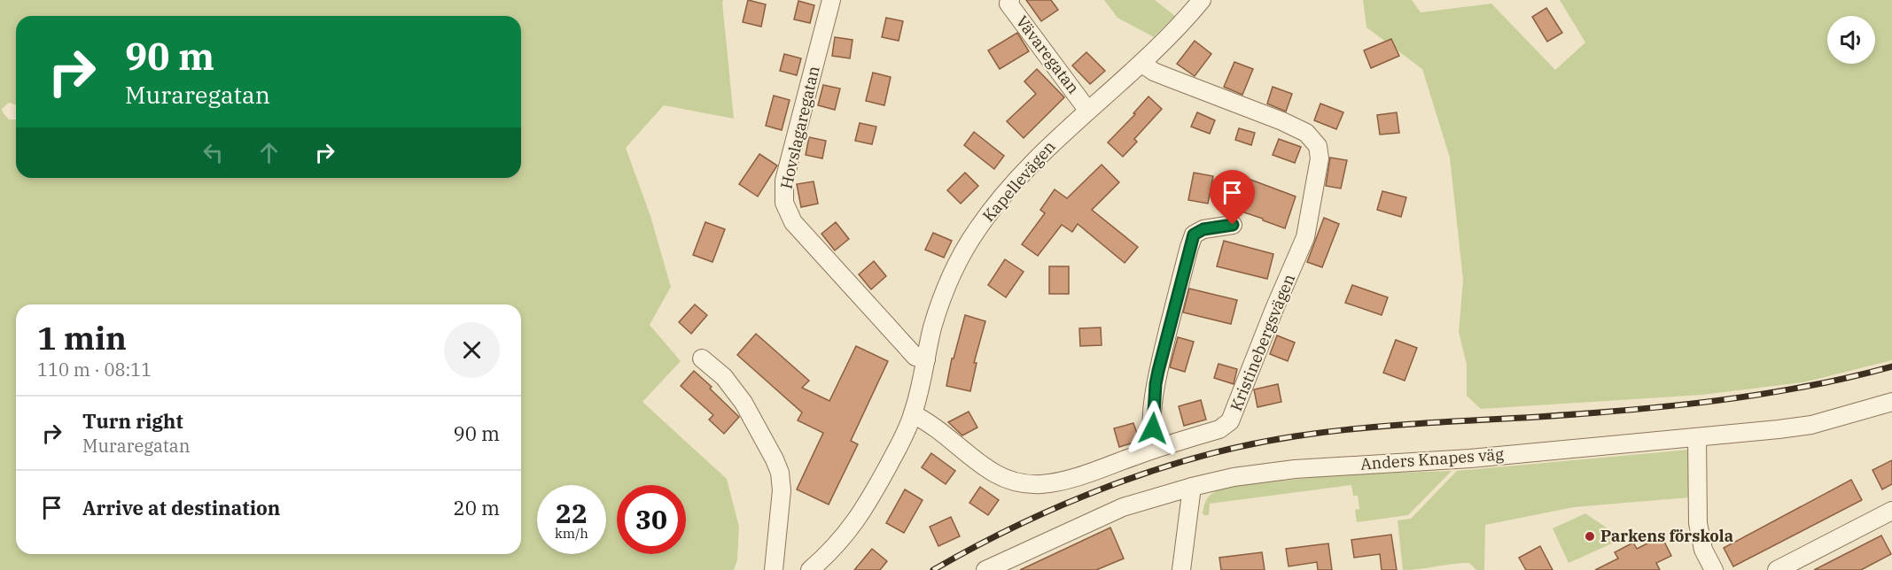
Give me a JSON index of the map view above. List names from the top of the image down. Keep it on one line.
{"streets":{"street":["Vävaregatan","Hovslagaregatan","Kapellevägen","Kristinebergsvägen","Anders Knapes väg"]},"crossings":[["Vävaregatan","Kapellevägen"],["Hovslagaregatan","Kapellevägen"],["Kapellevägen","Kristinebergsvägen"]],"places":["Parkens förskola"],"page":{"turn":["90 m","Muraregatan"],"heading":["1 min","110 m · 08:11"],"list":[{"name":"Turn right","note":"Muraregatan","value":"90 m"},{"name":"Arrive at destination","value":"20 m"}],"speed":"22 km/h","limit":"30"}}
